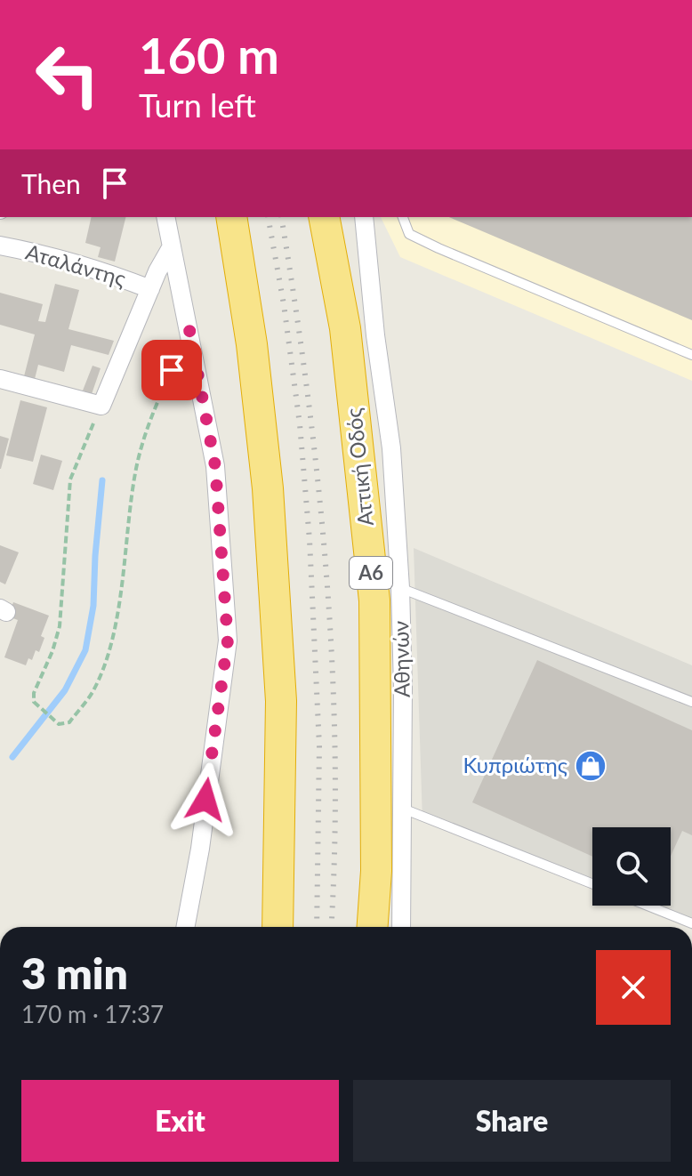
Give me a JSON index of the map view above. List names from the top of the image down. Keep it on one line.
{"streets":{"highway":["Αττική Οδός","Α6"],"street":["Αταλάντης","Αθηνών"]},"places":{"shop":["Κυπριώτης"]},"page":{"turn":["160 m","Turn left"],"then":"Then","heading":["3 min","170 m · 17:37"],"buttons":["Exit","Share"]}}
